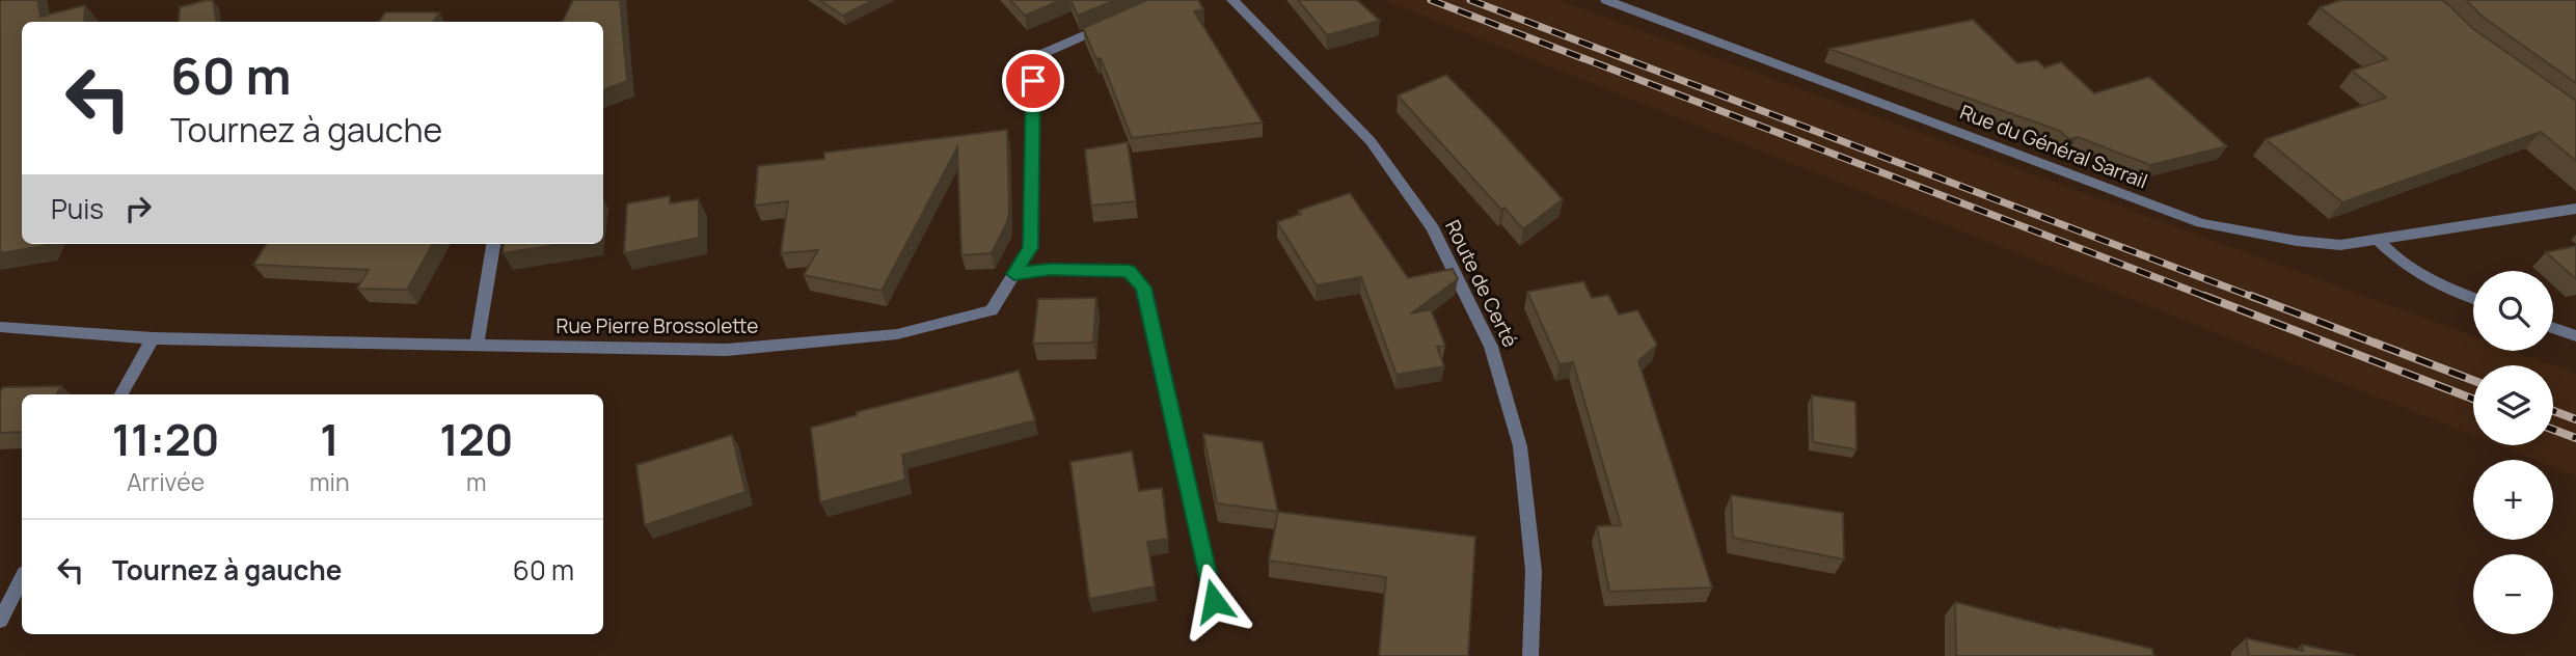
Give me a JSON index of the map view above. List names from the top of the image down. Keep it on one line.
{"streets":{"street":["Rue du Général Sarrail","Route de Certé","Rue Pierre Brossolette"]},"page":{"turn":["60 m","Tournez à gauche"],"then":"Puis","map_buttons":["+","−"],"eta":["11:20","Arrivée","1","min","120","m"],"list":[{"name":"Tournez à gauche","value":"60 m"}]}}
